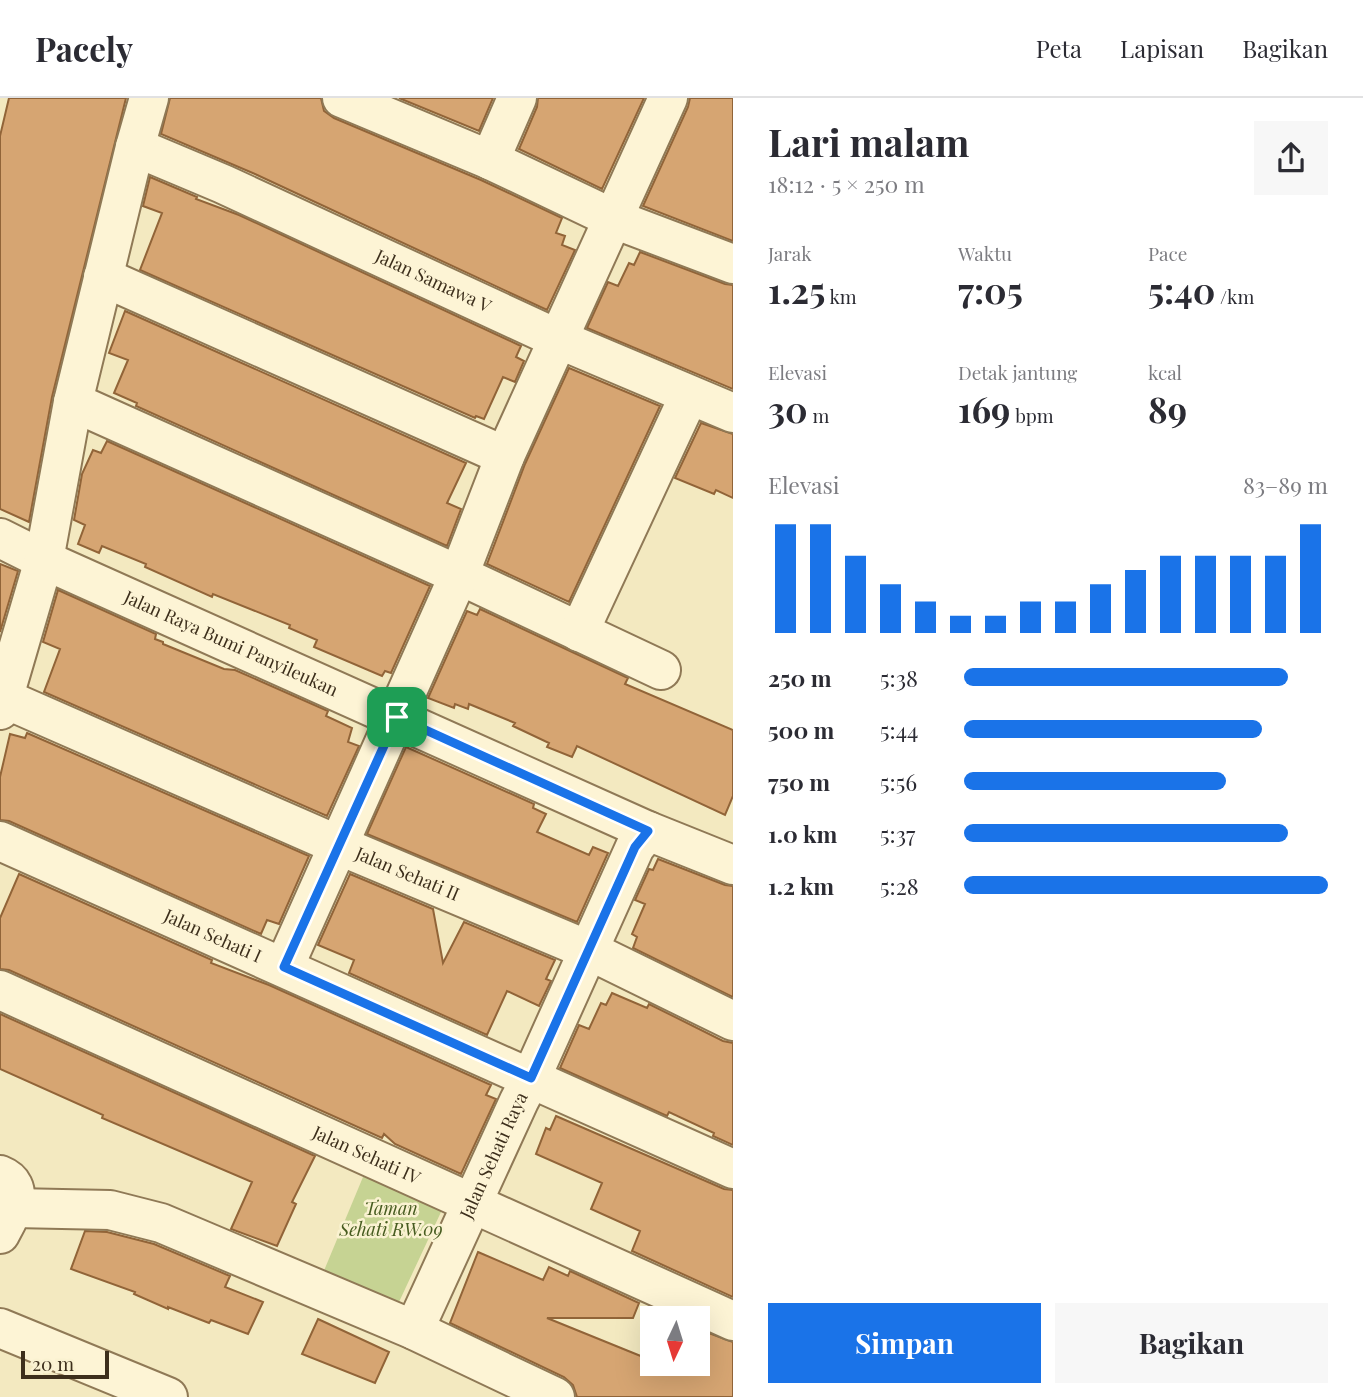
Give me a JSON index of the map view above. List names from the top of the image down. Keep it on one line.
{"streets":{"street":["Jalan Samawa V","Jalan Raya Bumi Panyileukan","Jalan Sehati II","Jalan Sehati I","Jalan Sehati IV","Jalan Sehati Raya"]},"crossings":[["Jalan Raya Bumi Panyileukan","Jalan Sehati Raya"],["Jalan Sehati II","Jalan Sehati Raya"],["Jalan Sehati I","Jalan Sehati Raya"],["Jalan Sehati IV","Jalan Sehati Raya"]],"parks":["Taman Sehati RW.09"],"scale_bar":"20 m","north":"bottom","page":{"header":"Pacely","nav":["Peta","Lapisan","Bagikan"],"heading":["Lari malam","18:12 · 5 × 250 m"],"stats":[["Jarak","1.25 km"],["Waktu","7:05"],["Pace","5:40 /km"],["Elevasi","30 m"],["Detak jantung","169 bpm"],["kcal","89"]],"chart":["Elevasi","83–89 m"],"list":[{"name":"250 m","note":"5:38"},{"name":"500 m","note":"5:44"},{"name":"750 m","note":"5:56"},{"name":"1.0 km","note":"5:37"},{"name":"1.2 km","note":"5:28"}],"buttons":["Simpan","Bagikan"],"scale":"20 m"}}
